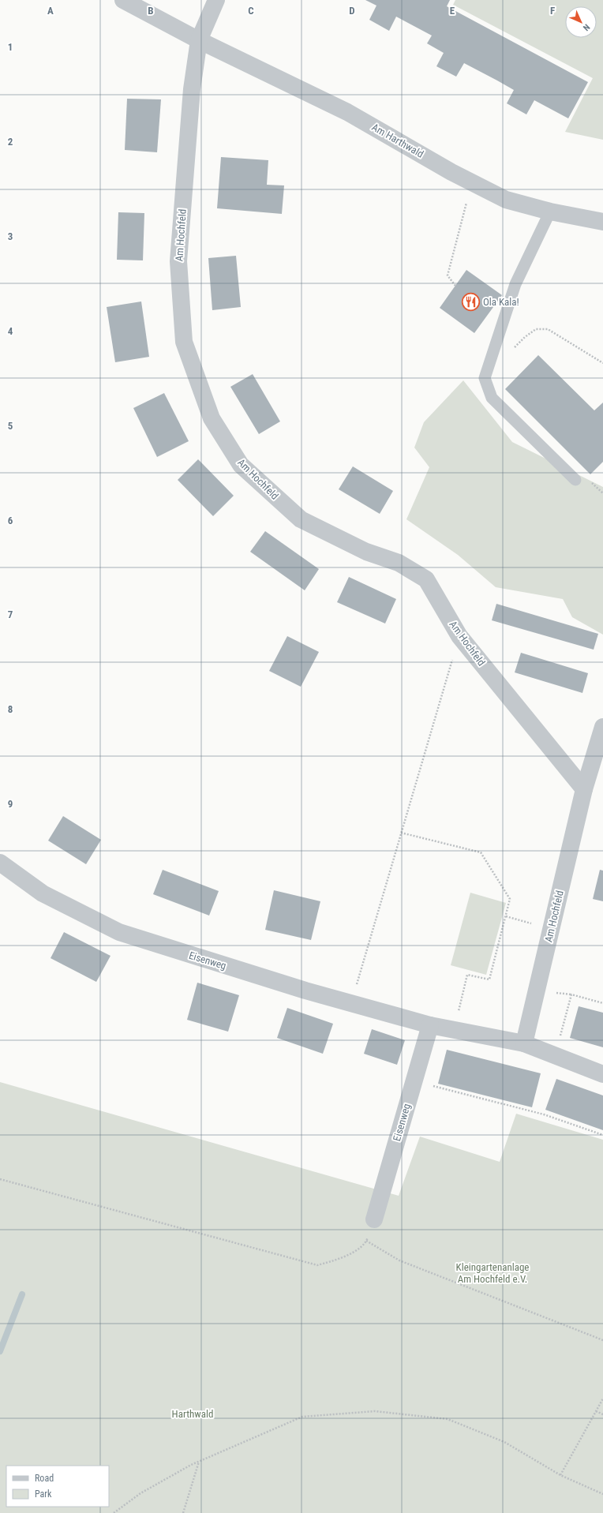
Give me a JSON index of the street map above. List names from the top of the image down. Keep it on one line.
{"streets":{"street":["Am Harthwald","Am Hochfeld","Eisenweg"]},"crossings":[["Am Harthwald","Am Hochfeld"],["Am Hochfeld","Eisenweg"]],"parks":["Kleingartenanlage Am Hochfeld e.V.","Harthwald"],"places":{"restaurant":["Ola Kala!"]},"legend":["Road","Park"],"north":"bottom right","grid":{"columns":["A","B","C","D","E","F"],"rows":["1","2","3","4","5","6","7","8","9"]}}
